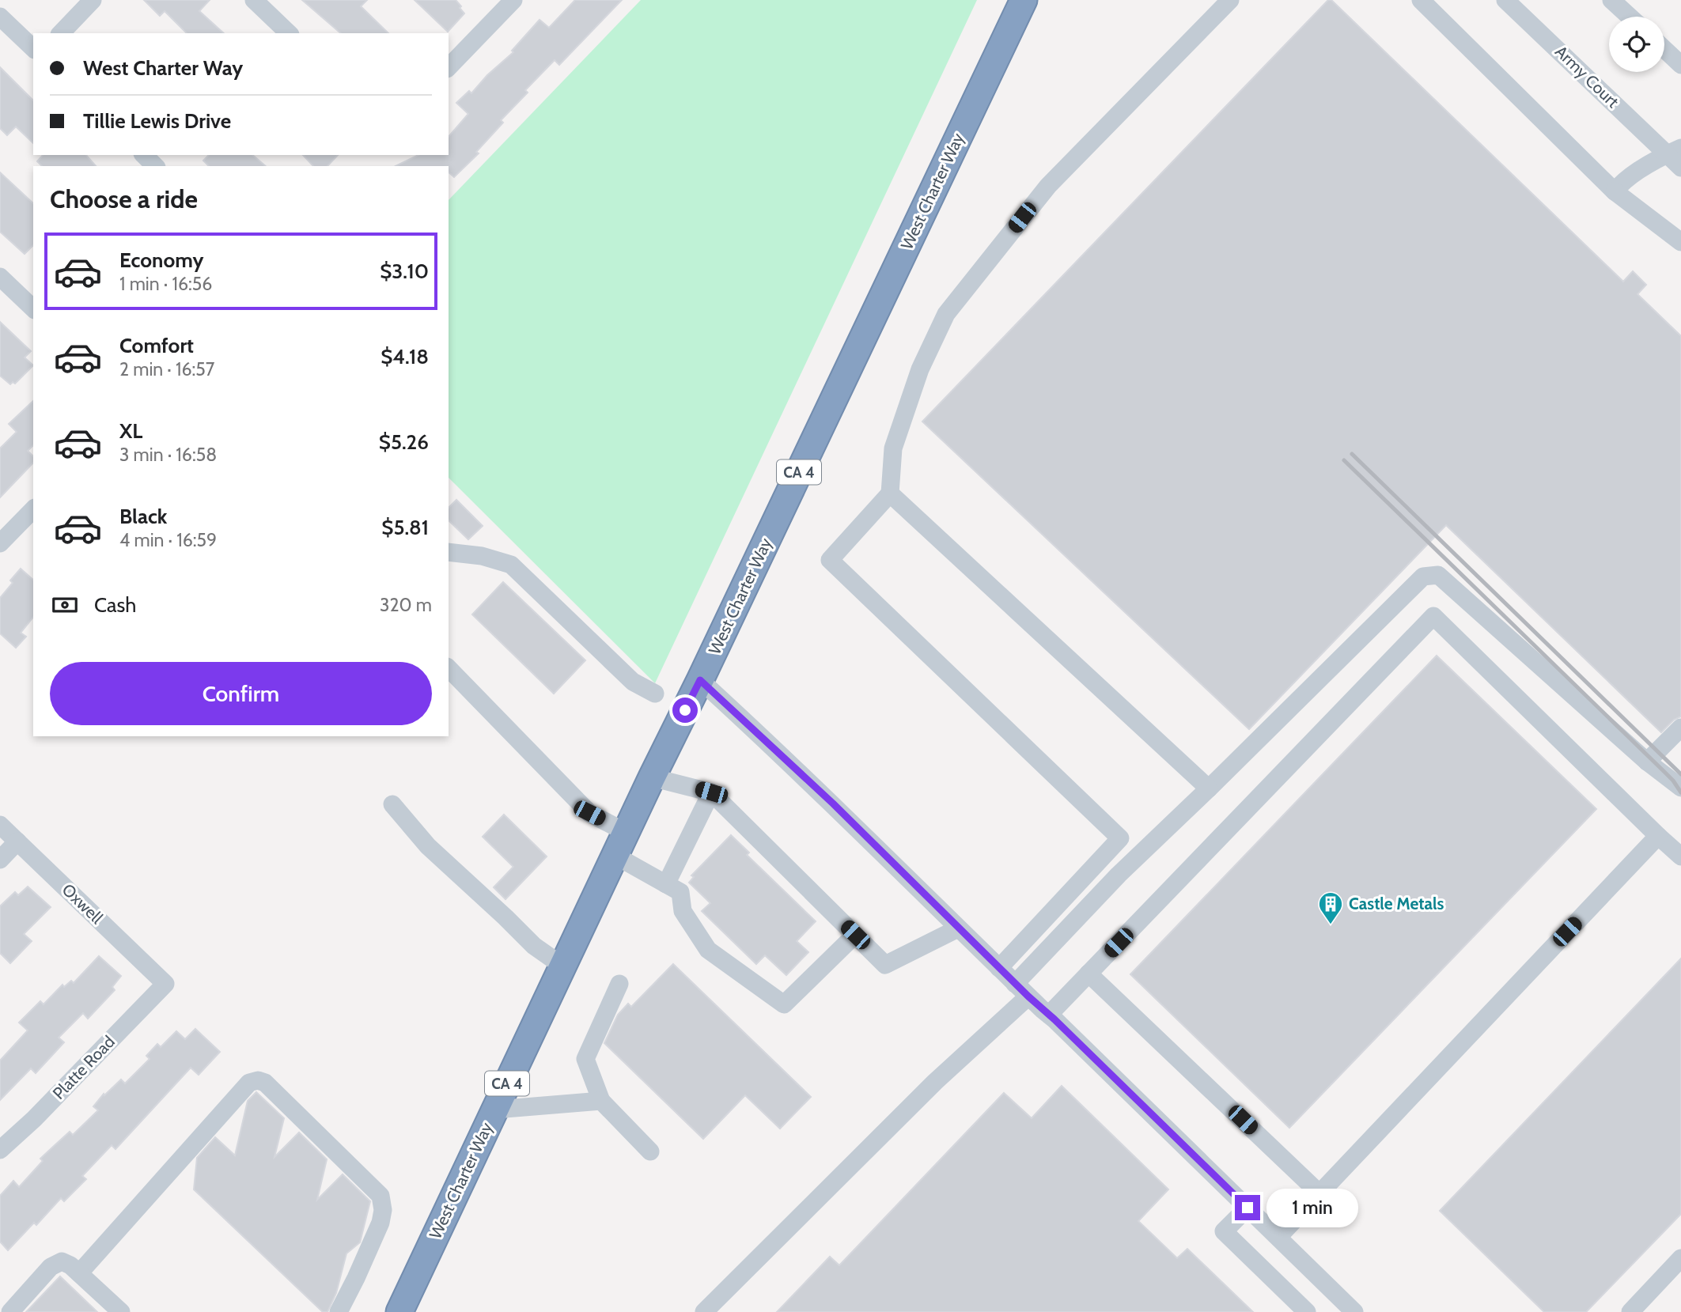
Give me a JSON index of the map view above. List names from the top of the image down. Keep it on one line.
{"streets":{"highway":["West Charter Way","CA 4"],"street":["Army Court","Oxwell","Platte Road"]},"crossings":[["Oxwell","Platte Road"]],"places":{"building":["Castle Metals"]},"page":{"banner":["West Charter Way","Tillie Lewis Drive"],"heading":"Choose a ride","list":[{"name":"Economy","note":"1 min · 16:56","value":"$3.10"},{"name":"Comfort","note":"2 min · 16:57","value":"$4.18"},{"name":"XL","note":"3 min · 16:58","value":"$5.26"},{"name":"Black","note":"4 min · 16:59","value":"$5.81"}],"pay":["Cash","320 m"],"buttons":"Confirm","bubble":"1 min"}}
